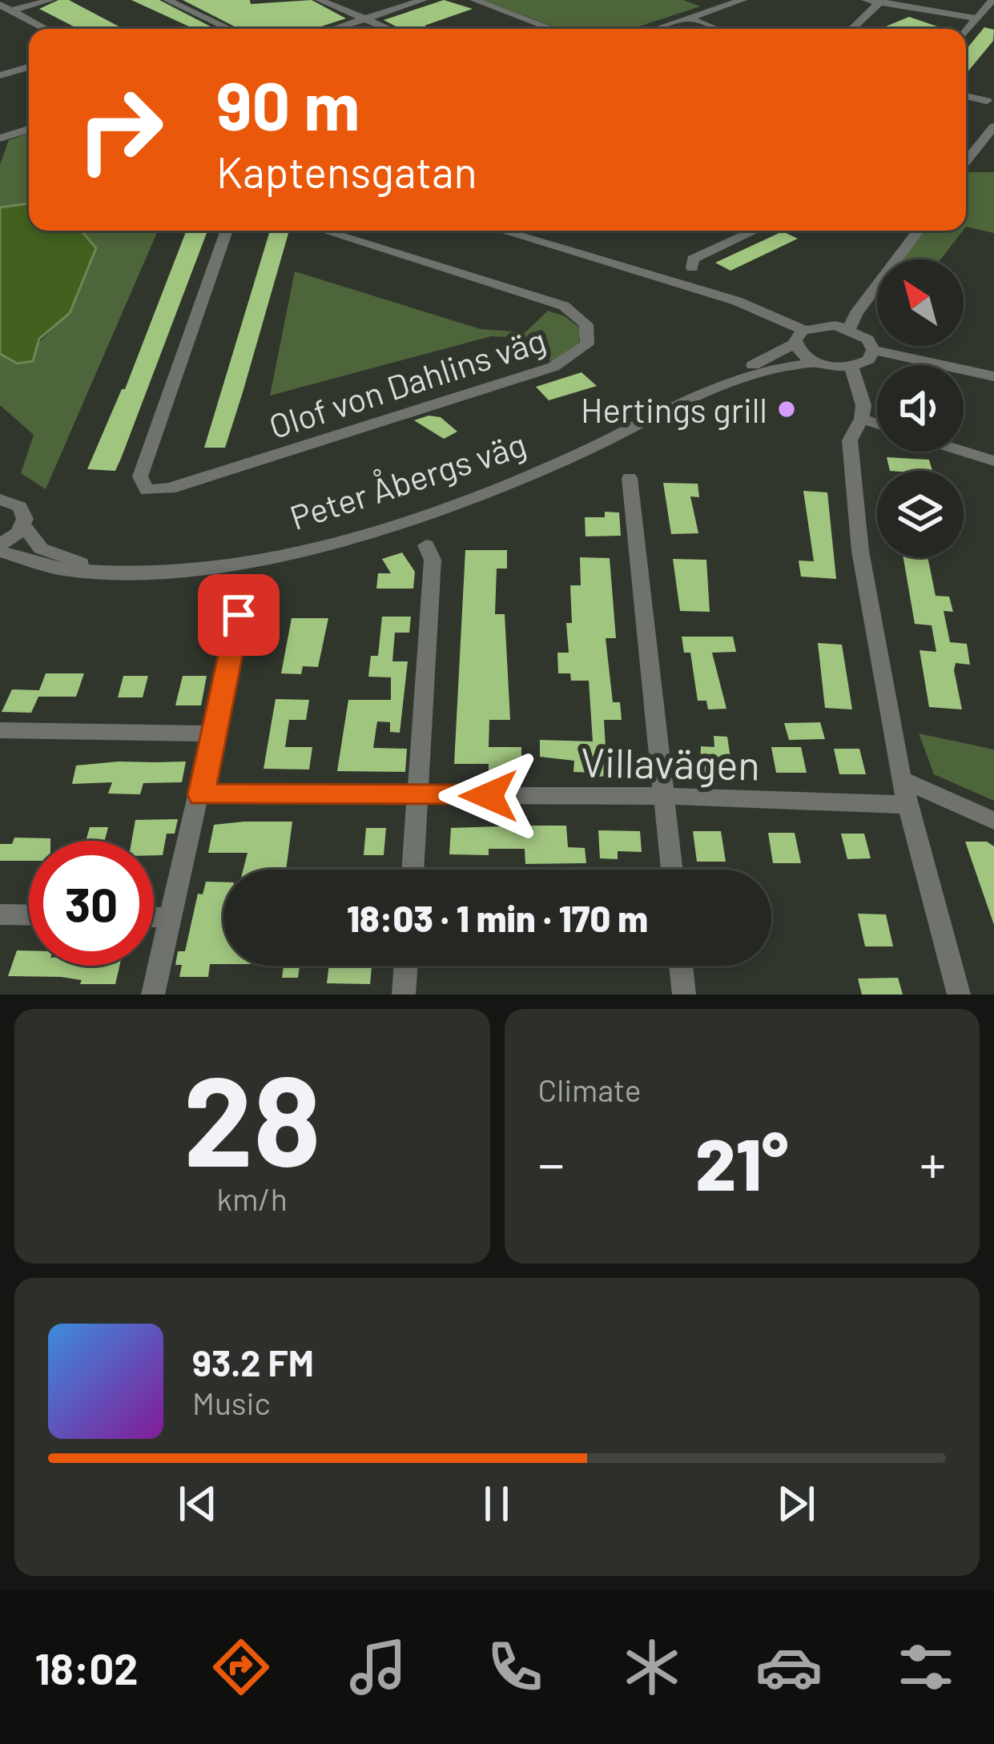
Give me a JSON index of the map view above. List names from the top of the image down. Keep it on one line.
{"streets":{"street":["Olof von Dahlins väg","Peter Åbergs väg","Villavägen"]},"places":["Hertings grill"],"north":"top left","page":{"turn":["90 m","Kaptensgatan"],"limit":"30","trip":"18:03 · 1 min · 170 m","tile":[["28","km/h"],"Climate"],"heat":["−","21°","+"],"song":["93.2 FM","Music"],"tabs":"18:02"}}
